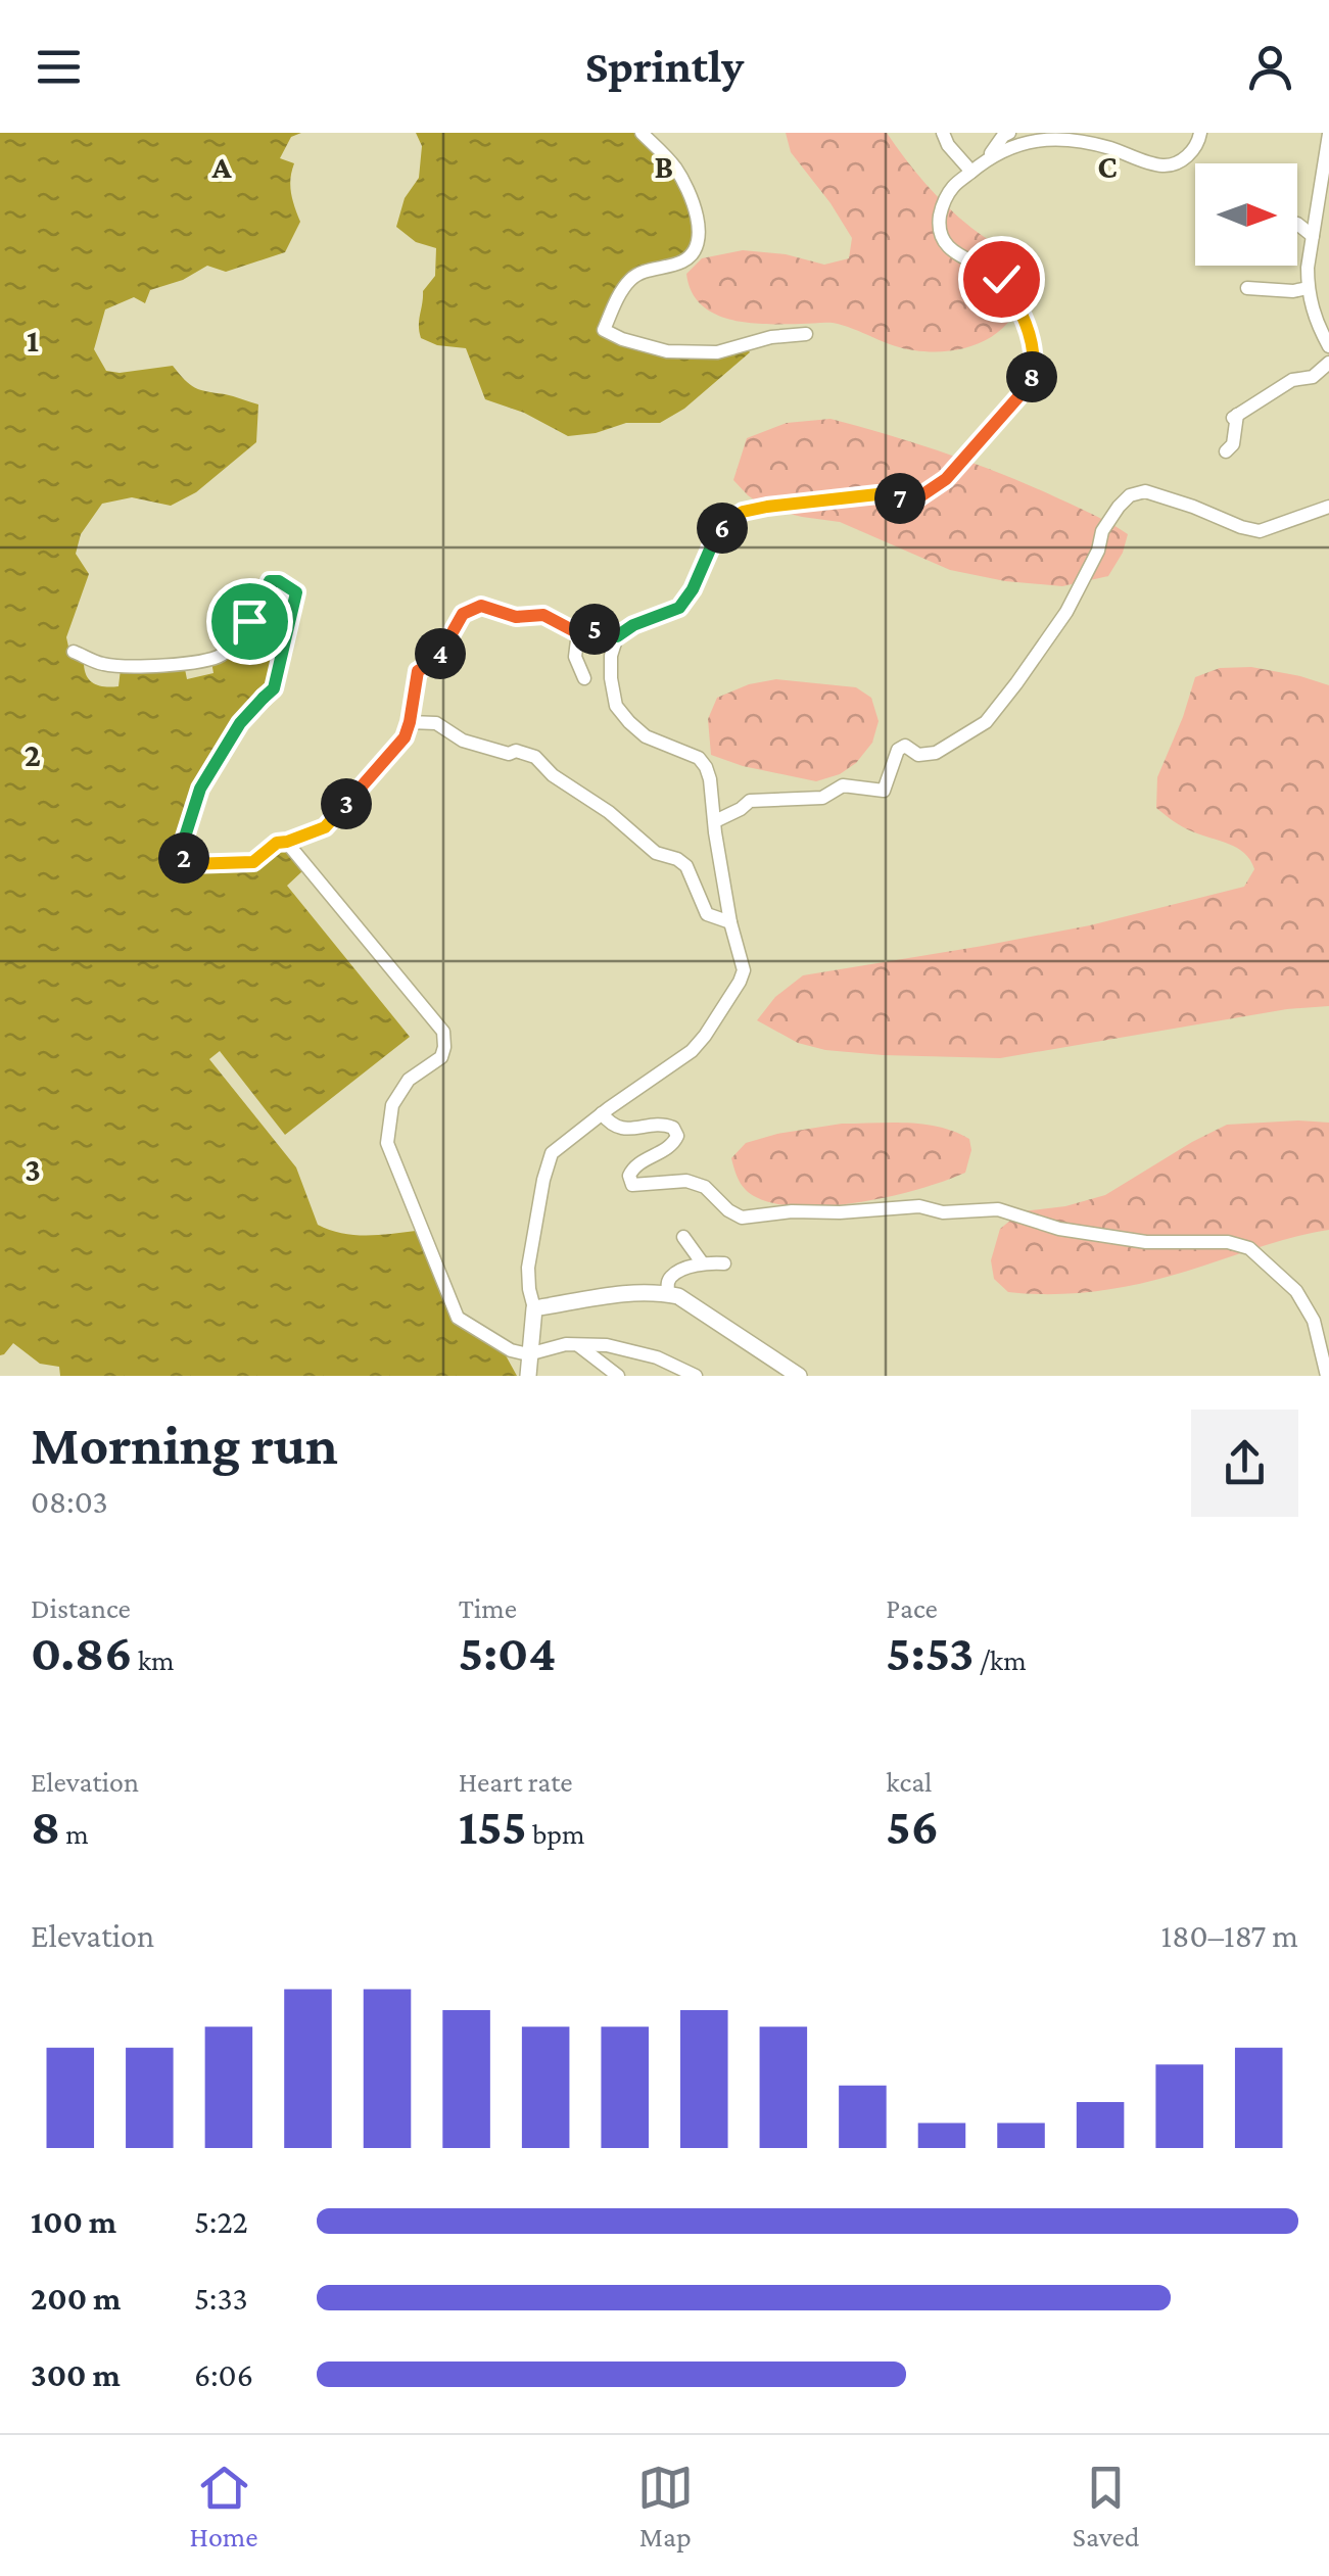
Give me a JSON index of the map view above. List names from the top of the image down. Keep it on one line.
{"north":"right","page":{"header":"Sprintly","pins":["8","7","6","5","4","3","2"],"heading":["Morning run","08:03"],"stats":[["Distance","0.86 km"],["Time","5:04"],["Pace","5:53 /km"],["Elevation","8 m"],["Heart rate","155 bpm"],["kcal","56"]],"chart":["Elevation","180–187 m"],"list":[{"name":"100 m","note":"5:22"},{"name":"200 m","note":"5:33"},{"name":"300 m","note":"6:06"}],"tabs":["Home","Map","Saved"]},"grid":{"columns":["A","B","C"],"rows":["1","2","3"]}}
